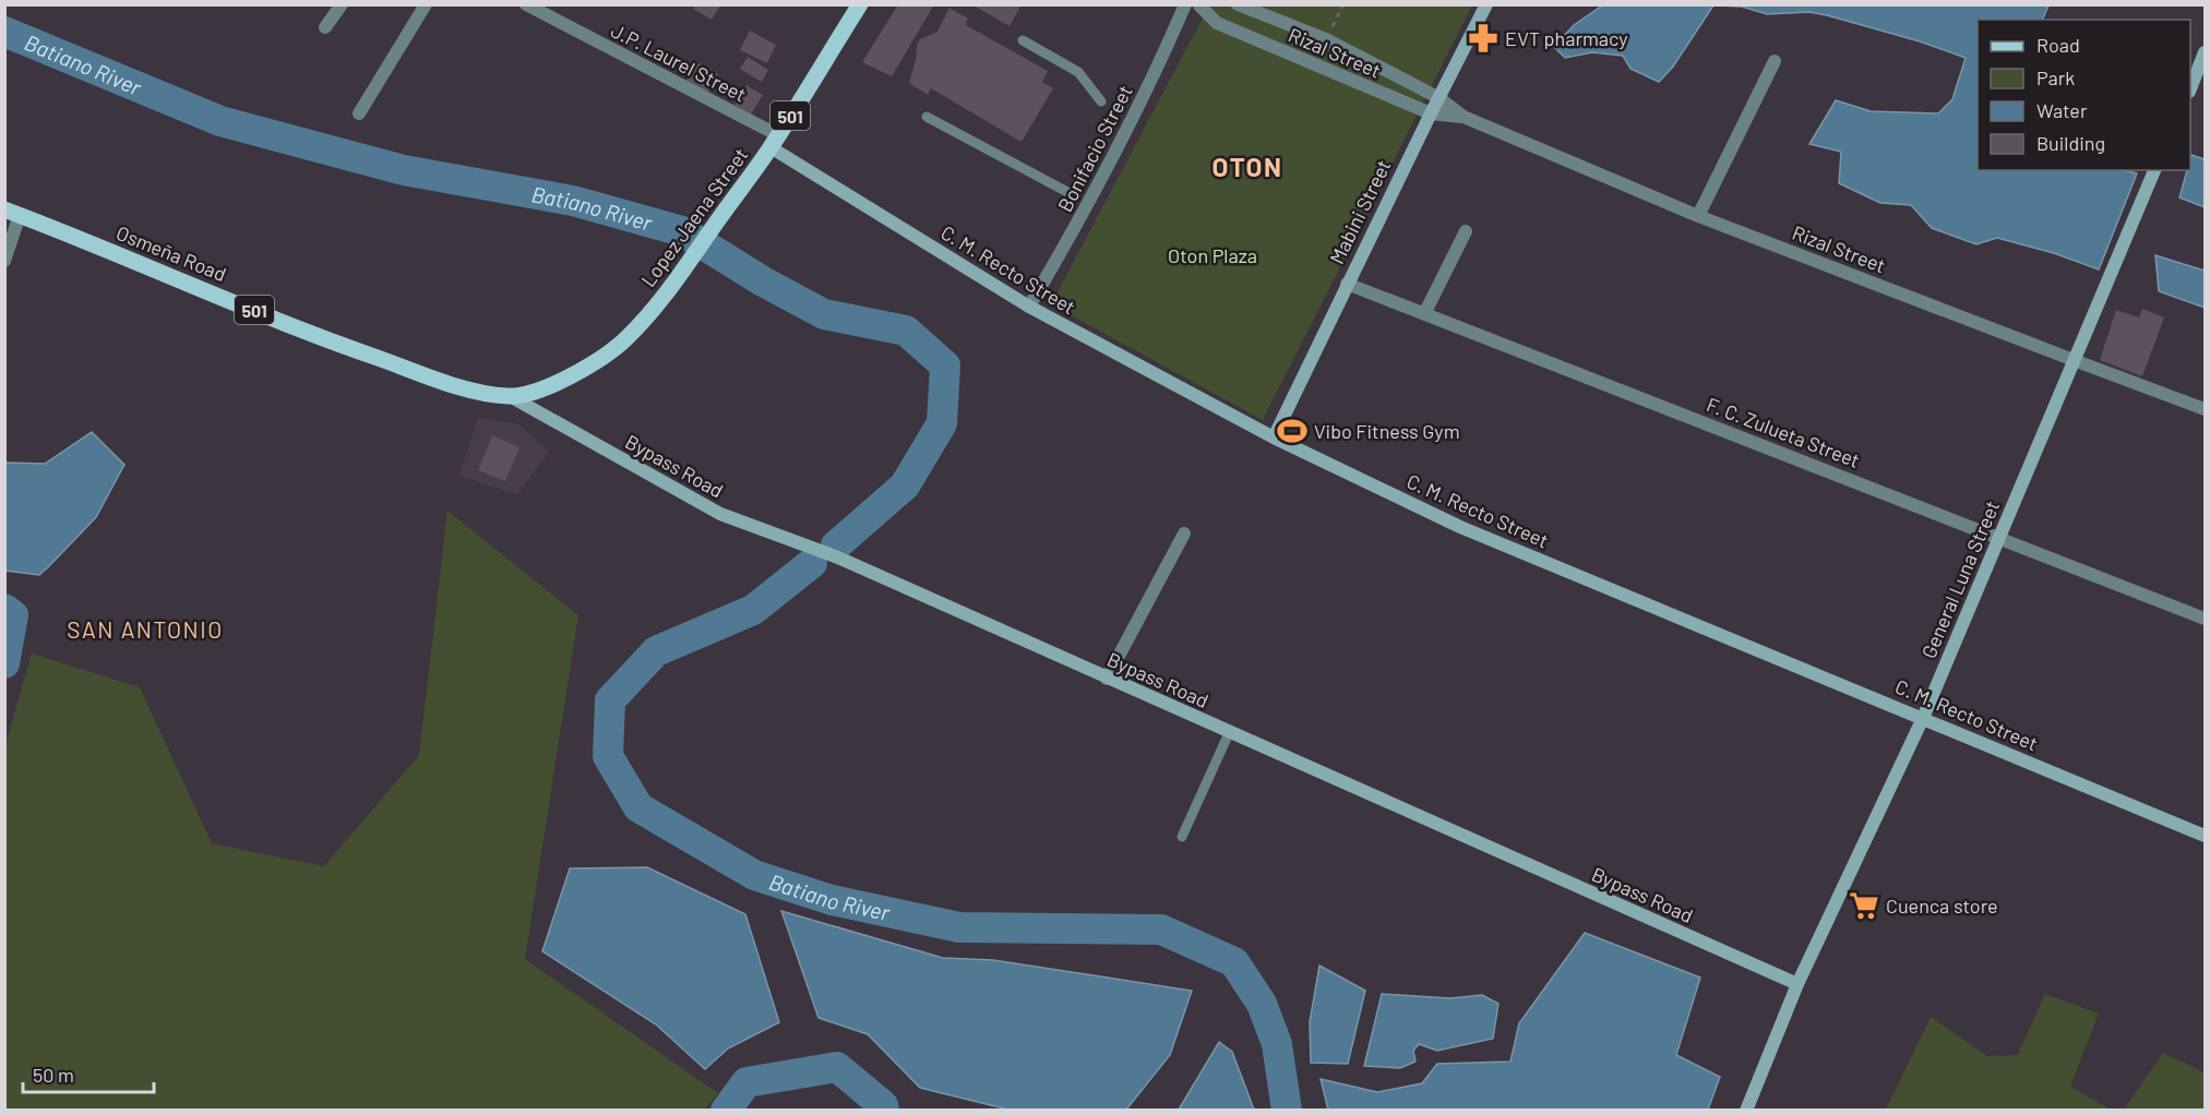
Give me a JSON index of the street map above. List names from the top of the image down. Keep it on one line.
{"streets":{"main road":["501","Mabini Street","Lopez Jaena Street","Osmeña Road","C. M. Recto Street","Bypass Road","General Luna Street"],"street":["Rizal Street","J.P. Laurel Street","Bonifacio Street","F. C. Zulueta Street"]},"crossings":[["Rizal Street","Mabini Street"],["Rizal Street","General Luna Street"],["J.P. Laurel Street","Lopez Jaena Street"],["J.P. Laurel Street","C. M. Recto Street"],["Bonifacio Street","C. M. Recto Street"],["Mabini Street","C. M. Recto Street"],["Mabini Street","F. C. Zulueta Street"],["Lopez Jaena Street","Osmeña Road"],["Lopez Jaena Street","C. M. Recto Street"],["Lopez Jaena Street","Bypass Road"],["Osmeña Road","Bypass Road"],["C. M. Recto Street","General Luna Street"],["F. C. Zulueta Street","General Luna Street"],["Bypass Road","General Luna Street"]],"districts":["OTON","SAN ANTONIO"],"water":["Batiano River"],"parks":["Oton Plaza"],"places":{"pharmacy":["EVT pharmacy"],"sports":["Vibo Fitness Gym"],"supermarket":["Cuenca store"]},"legend":["Road","Park","Water","Building"],"scale_bar":"50 m"}
